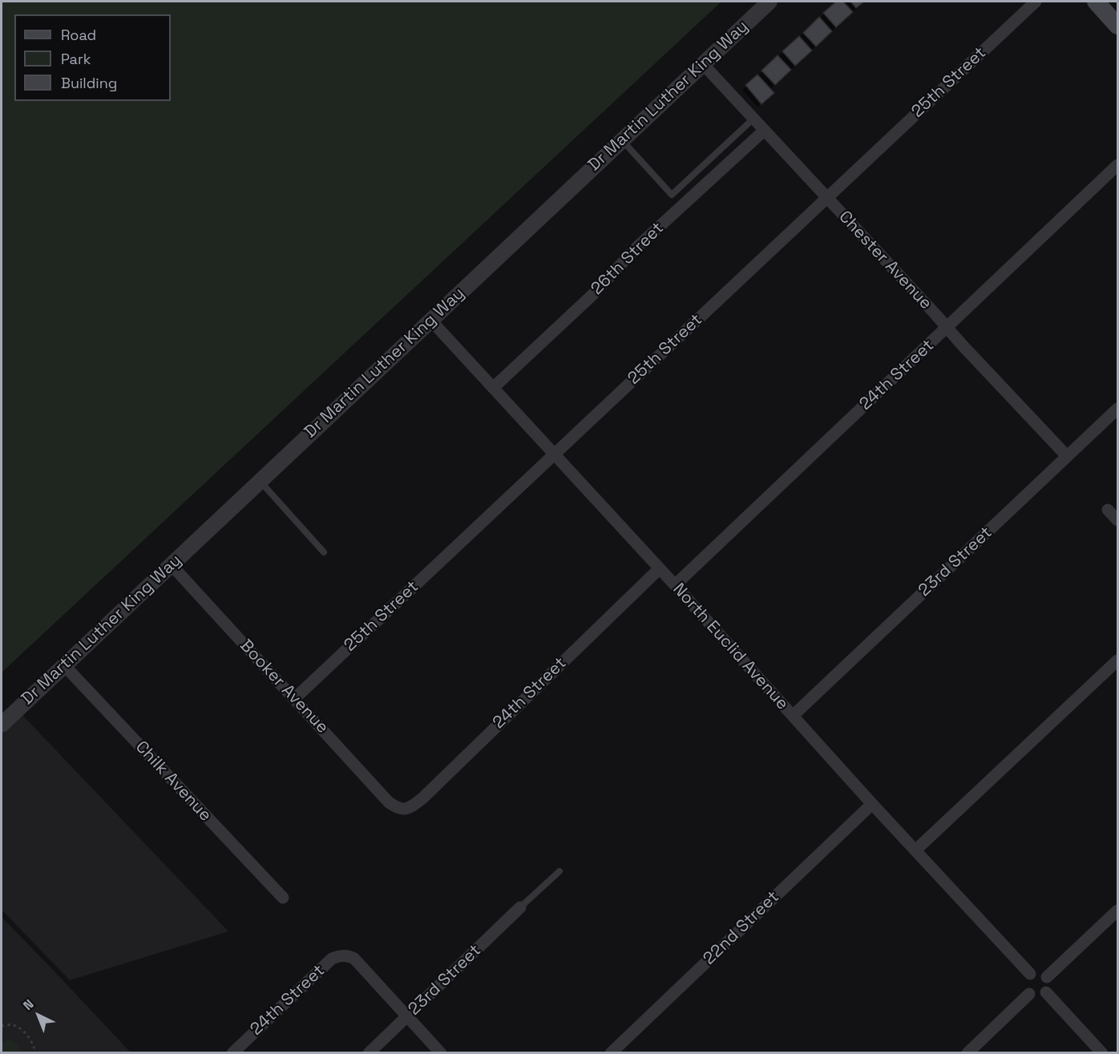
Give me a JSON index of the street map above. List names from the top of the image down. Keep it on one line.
{"streets":{"street":["25th Street","Dr Martin Luther King Way","26th Street","Chester Avenue","24th Street","23rd Street","North Euclid Avenue","Booker Avenue","Chilk Avenue","22nd Street"]},"crossings":[["25th Street","Chester Avenue"],["25th Street","North Euclid Avenue"],["25th Street","Booker Avenue"],["Dr Martin Luther King Way","Chester Avenue"],["Dr Martin Luther King Way","North Euclid Avenue"],["Dr Martin Luther King Way","Booker Avenue"],["Dr Martin Luther King Way","Chilk Avenue"],["26th Street","Chester Avenue"],["26th Street","North Euclid Avenue"],["Chester Avenue","24th Street"],["Chester Avenue","23rd Street"],["24th Street","23rd Street"],["24th Street","North Euclid Avenue"],["24th Street","Booker Avenue"],["23rd Street","North Euclid Avenue"],["North Euclid Avenue","22nd Street"]],"legend":["Road","Park","Building"],"north":"top left"}
